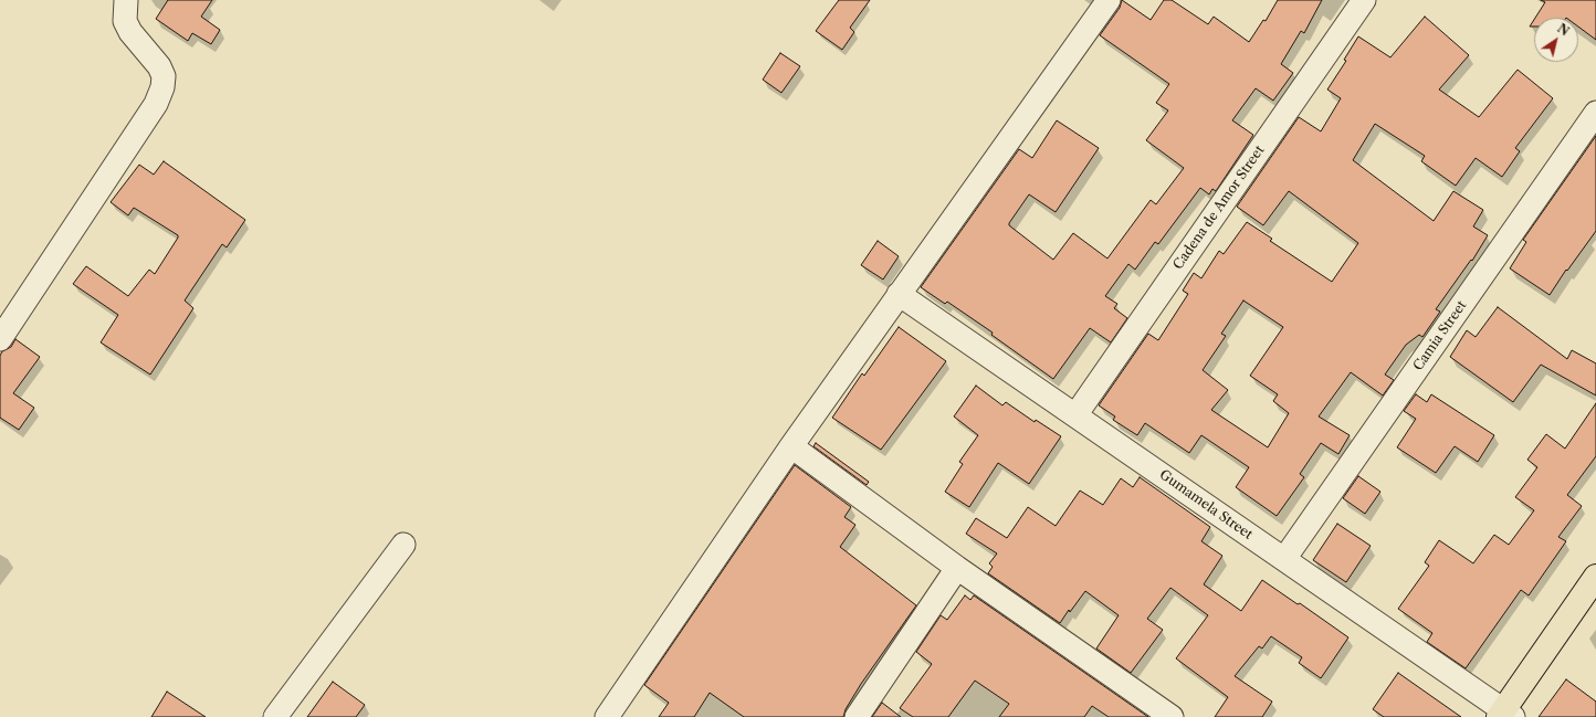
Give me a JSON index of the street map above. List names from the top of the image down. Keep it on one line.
{"streets":{"street":["Cadena de Amor Street","Camia Street","Gumamela Street"]},"crossings":[["Cadena de Amor Street","Gumamela Street"],["Camia Street","Gumamela Street"]],"north":"top right"}
